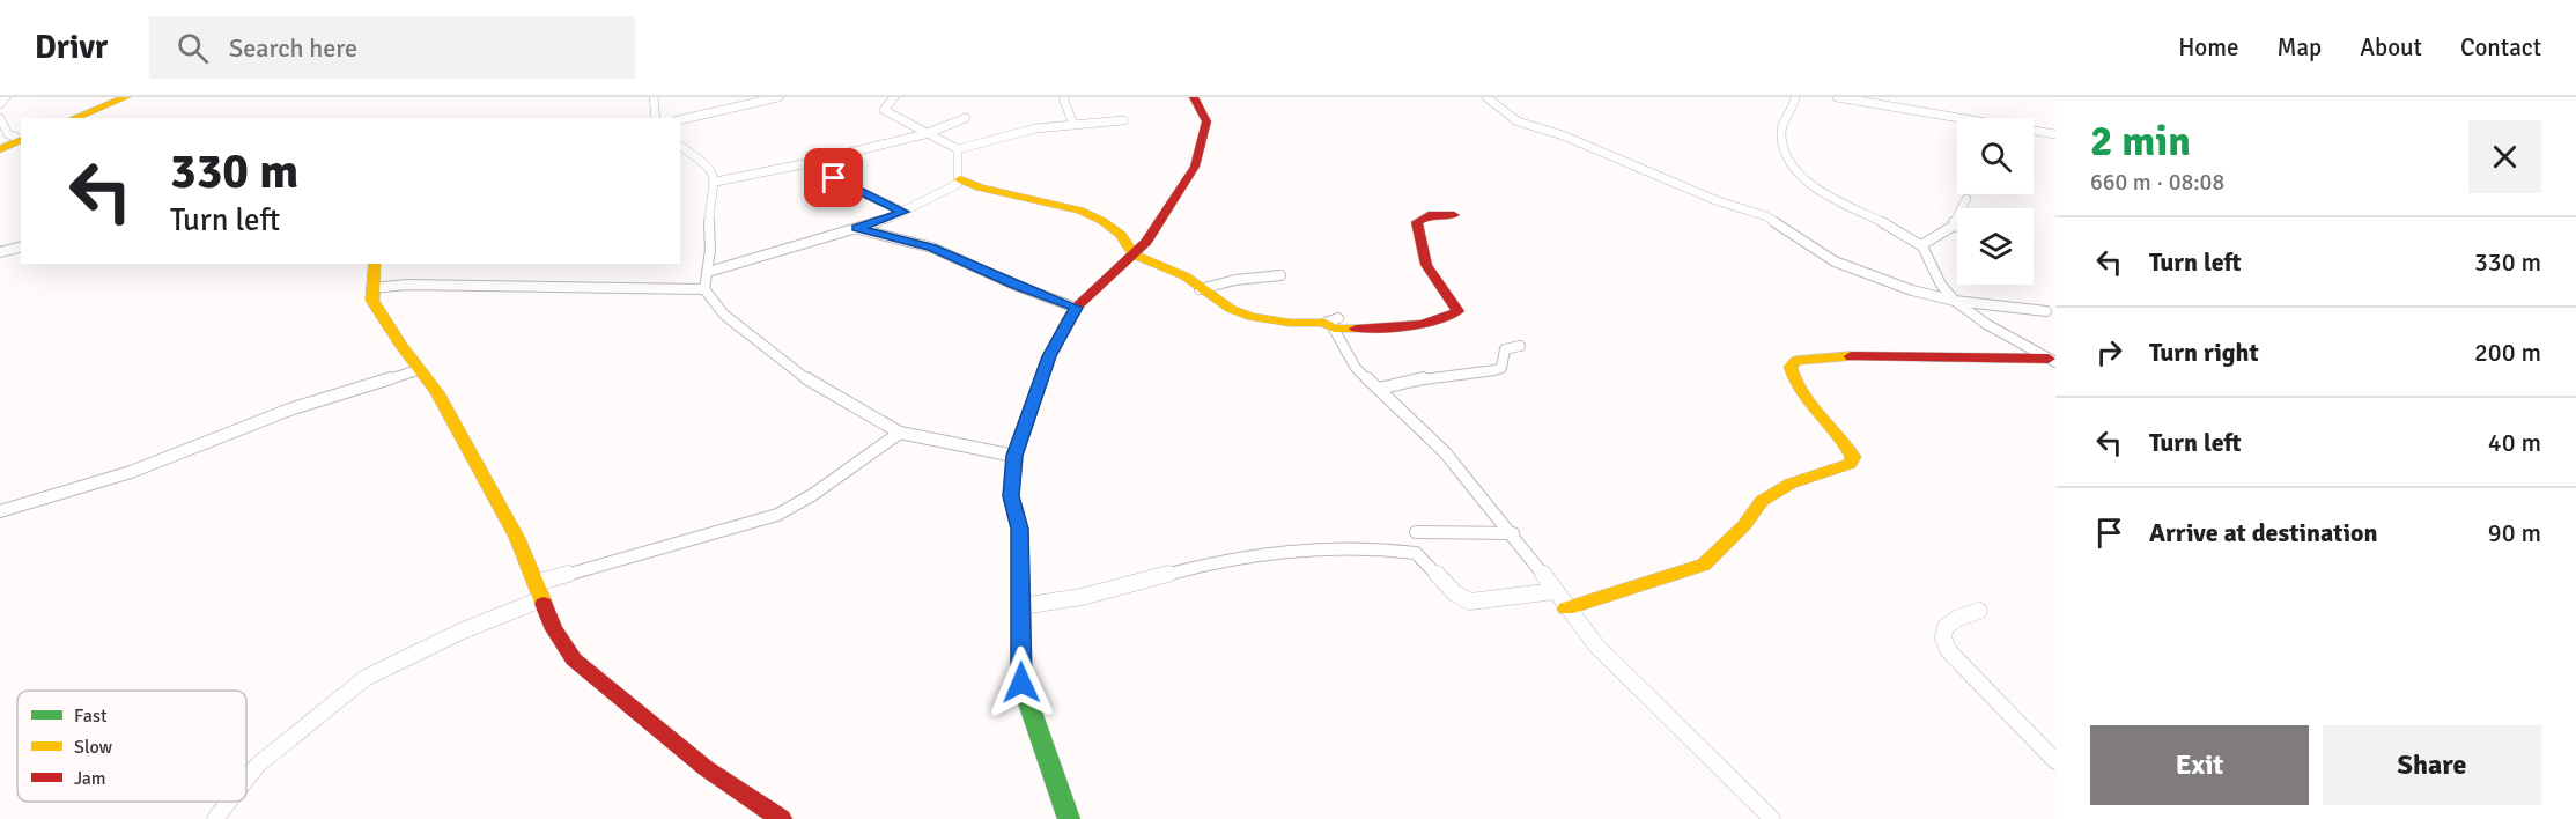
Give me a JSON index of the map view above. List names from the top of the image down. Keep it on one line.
{"legend":["Fast","Slow","Jam"],"page":{"header":"Drivr","search":"Search here","nav":["Home","Map","About","Contact"],"heading":["2 min","660 m · 08:08"],"turn":["330 m","Turn left"],"list":[{"name":"Turn left","value":"330 m"},{"name":"Turn right","value":"200 m"},{"name":"Turn left","value":"40 m"},{"name":"Arrive at destination","value":"90 m"}],"buttons":["Exit","Share"]}}
